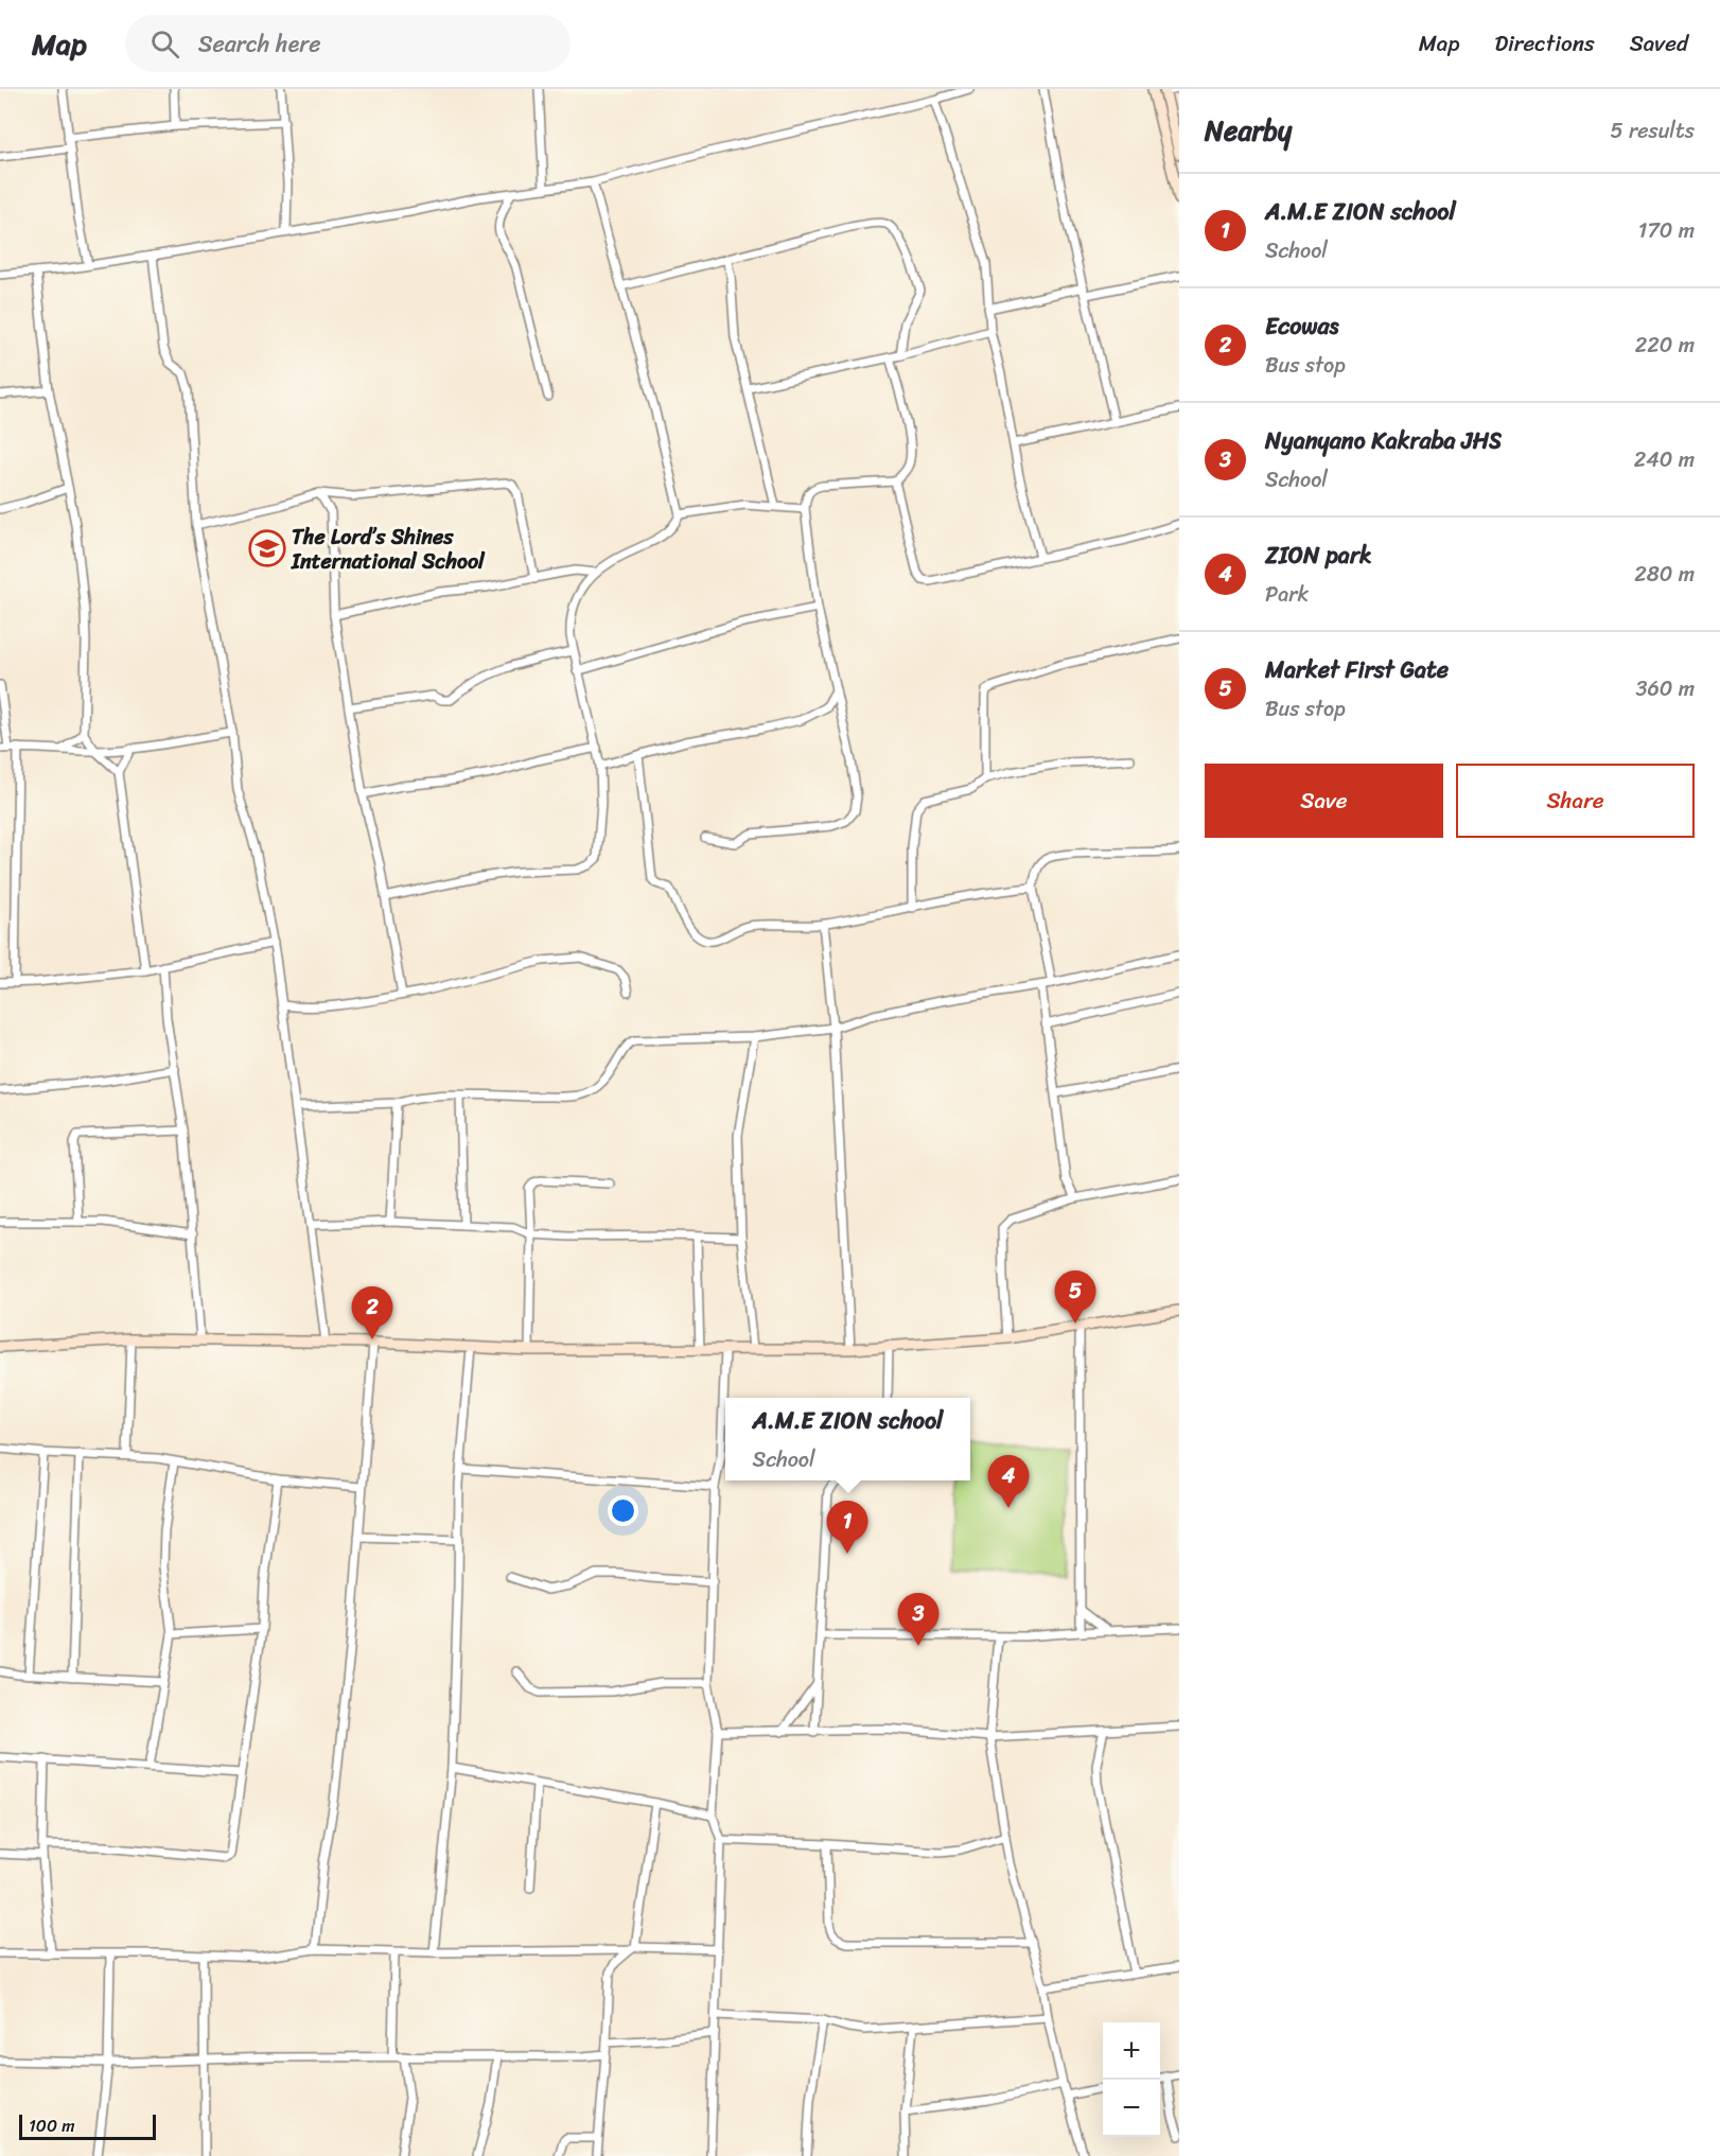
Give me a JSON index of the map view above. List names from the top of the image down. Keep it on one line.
{"places":{"school or university":["The Lord’s Shines International School"]},"scale_bar":"100 m","page":{"header":"Map","search":"Search here","nav":["Map","Directions","Saved"],"heading":["Nearby","5 results"],"list":[{"mark":"1","name":"A.M.E ZION school","note":"School","value":"170 m"},{"mark":"2","name":"Ecowas","note":"Bus stop","value":"220 m"},{"mark":"3","name":"Nyanyano Kakraba JHS","note":"School","value":"240 m"},{"mark":"4","name":"ZION park","note":"Park","value":"280 m"},{"mark":"5","name":"Market First Gate","note":"Bus stop","value":"360 m"}],"buttons":["Save","Share"],"pins":["5","2","4","1","3"],"popup":["A.M.E ZION school","School"],"map_buttons":["+","−"],"scale":"100 m"}}
